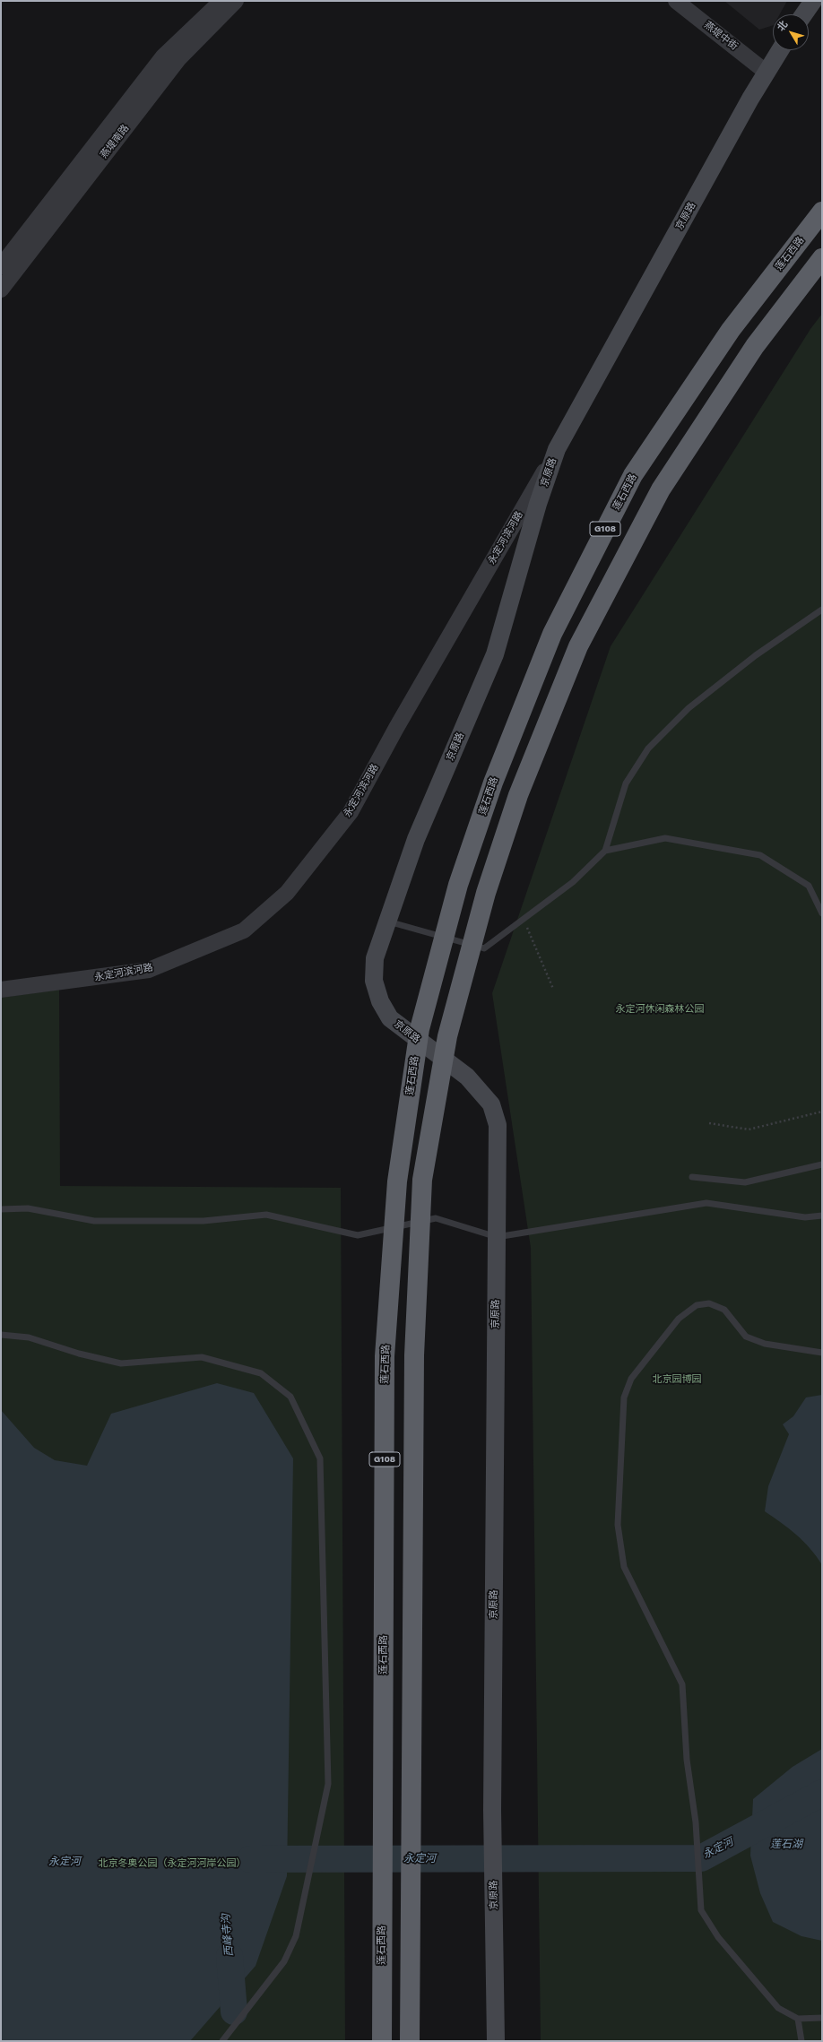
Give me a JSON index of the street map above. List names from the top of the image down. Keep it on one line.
{"streets":{"highway":["莲石西路","G108"],"main road":["京原路"],"street":["燕堤中街","燕堤南路","永定河滨河路"]},"crossings":[["燕堤中街","京原路"],["京原路","永定河滨河路"]],"water":["莲石湖","永定河","西峰寺沟"],"parks":["永定河休闲森林公园","北京园博园","北京冬奥公园（永定河河岸公园）"],"north":"top left"}
